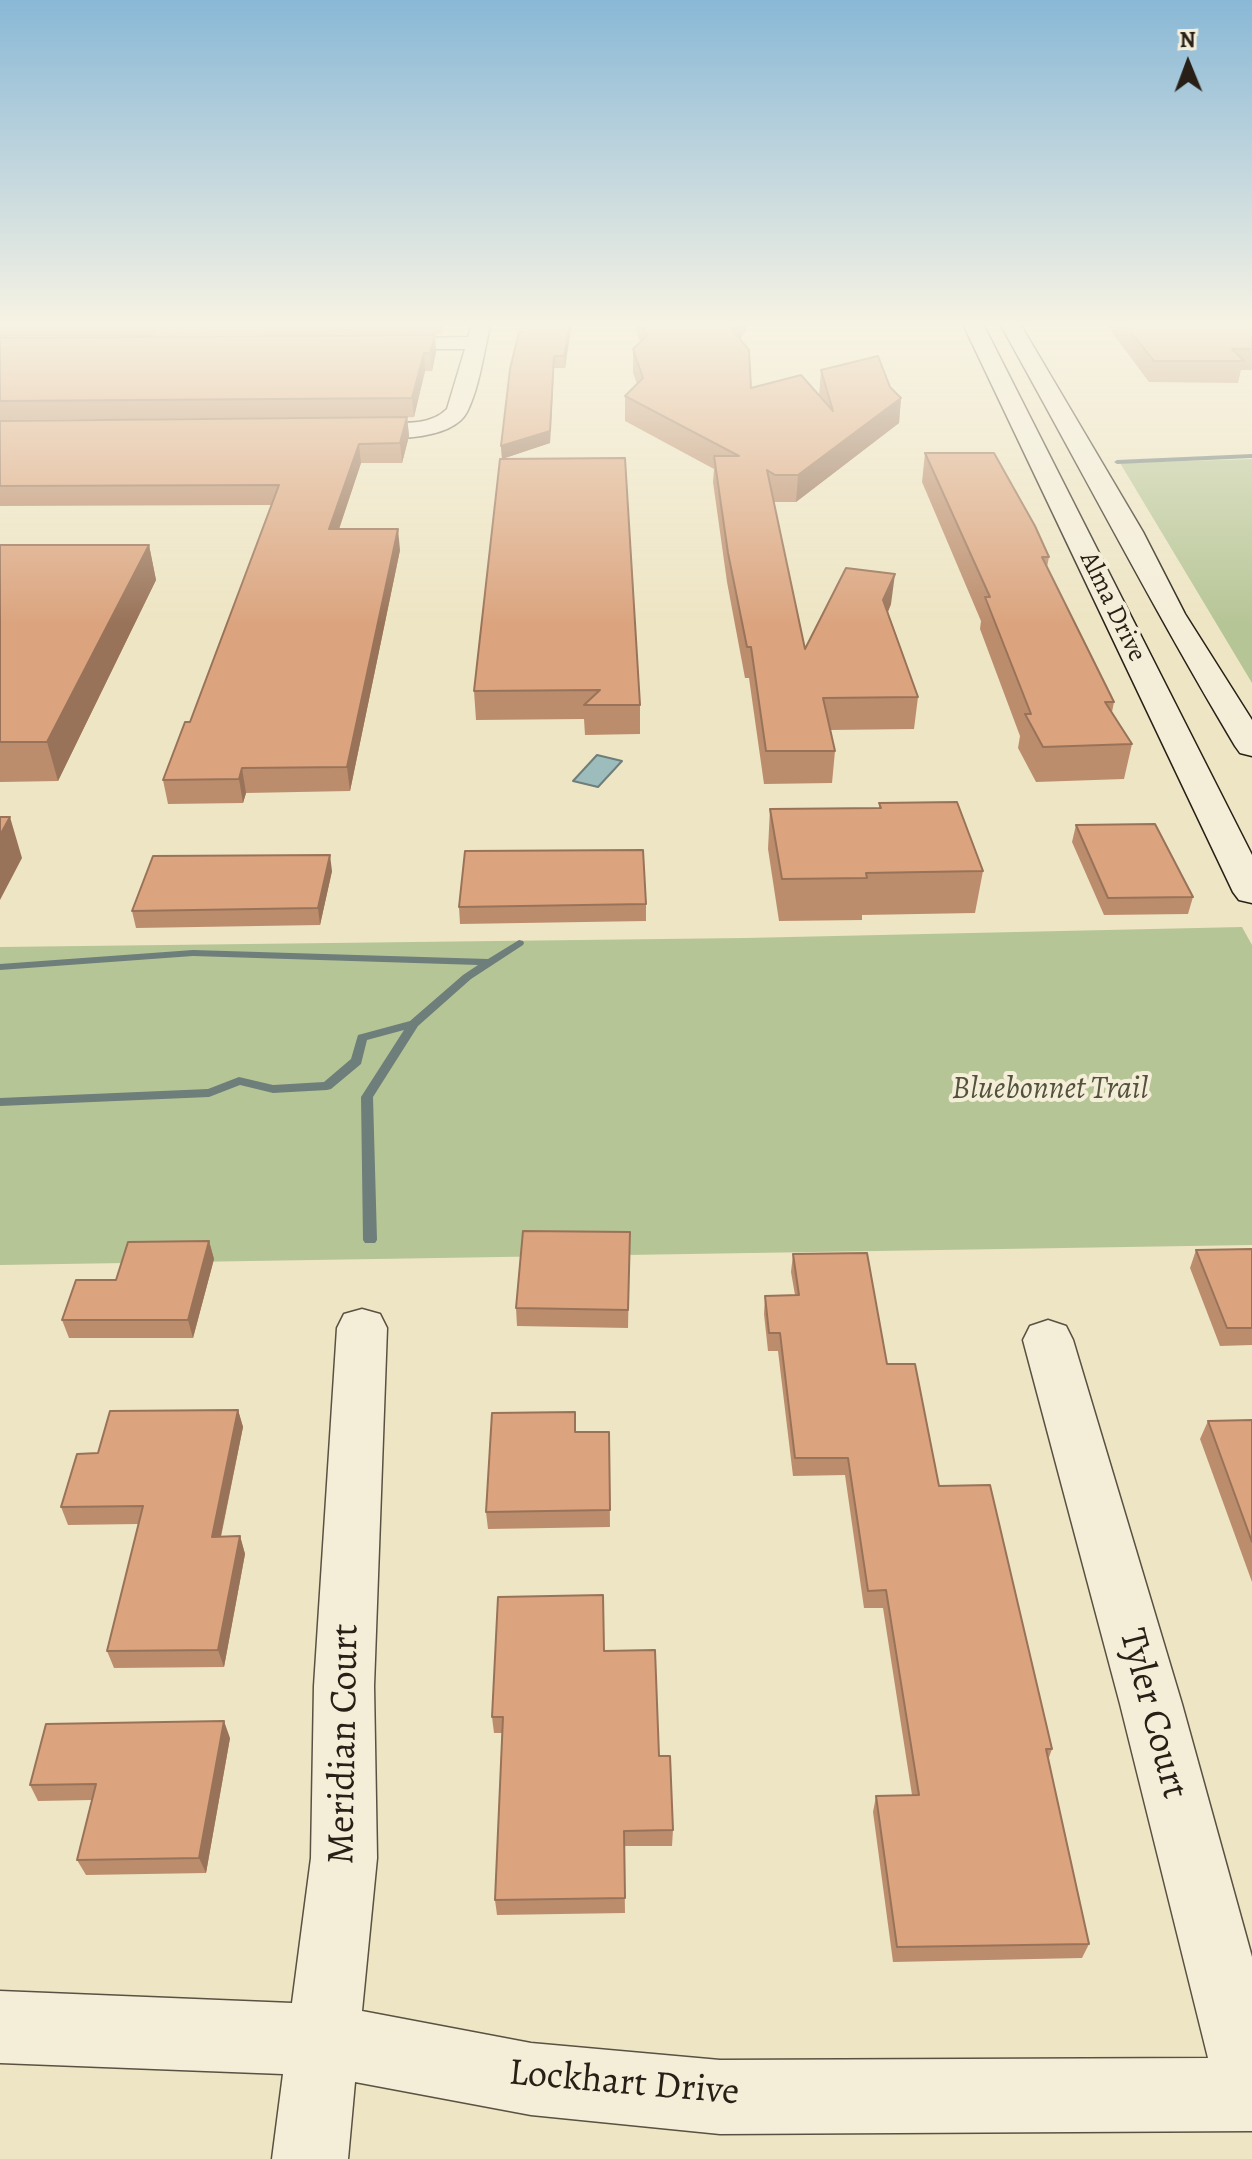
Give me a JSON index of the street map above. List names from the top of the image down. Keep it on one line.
{"streets":{"main road":["Alma Drive"],"street":["Tyler Court","Meridian Court","Lockhart Drive"]},"crossings":[["Tyler Court","Lockhart Drive"],["Meridian Court","Lockhart Drive"]],"parks":["Bluebonnet Trail"],"north":"top"}
